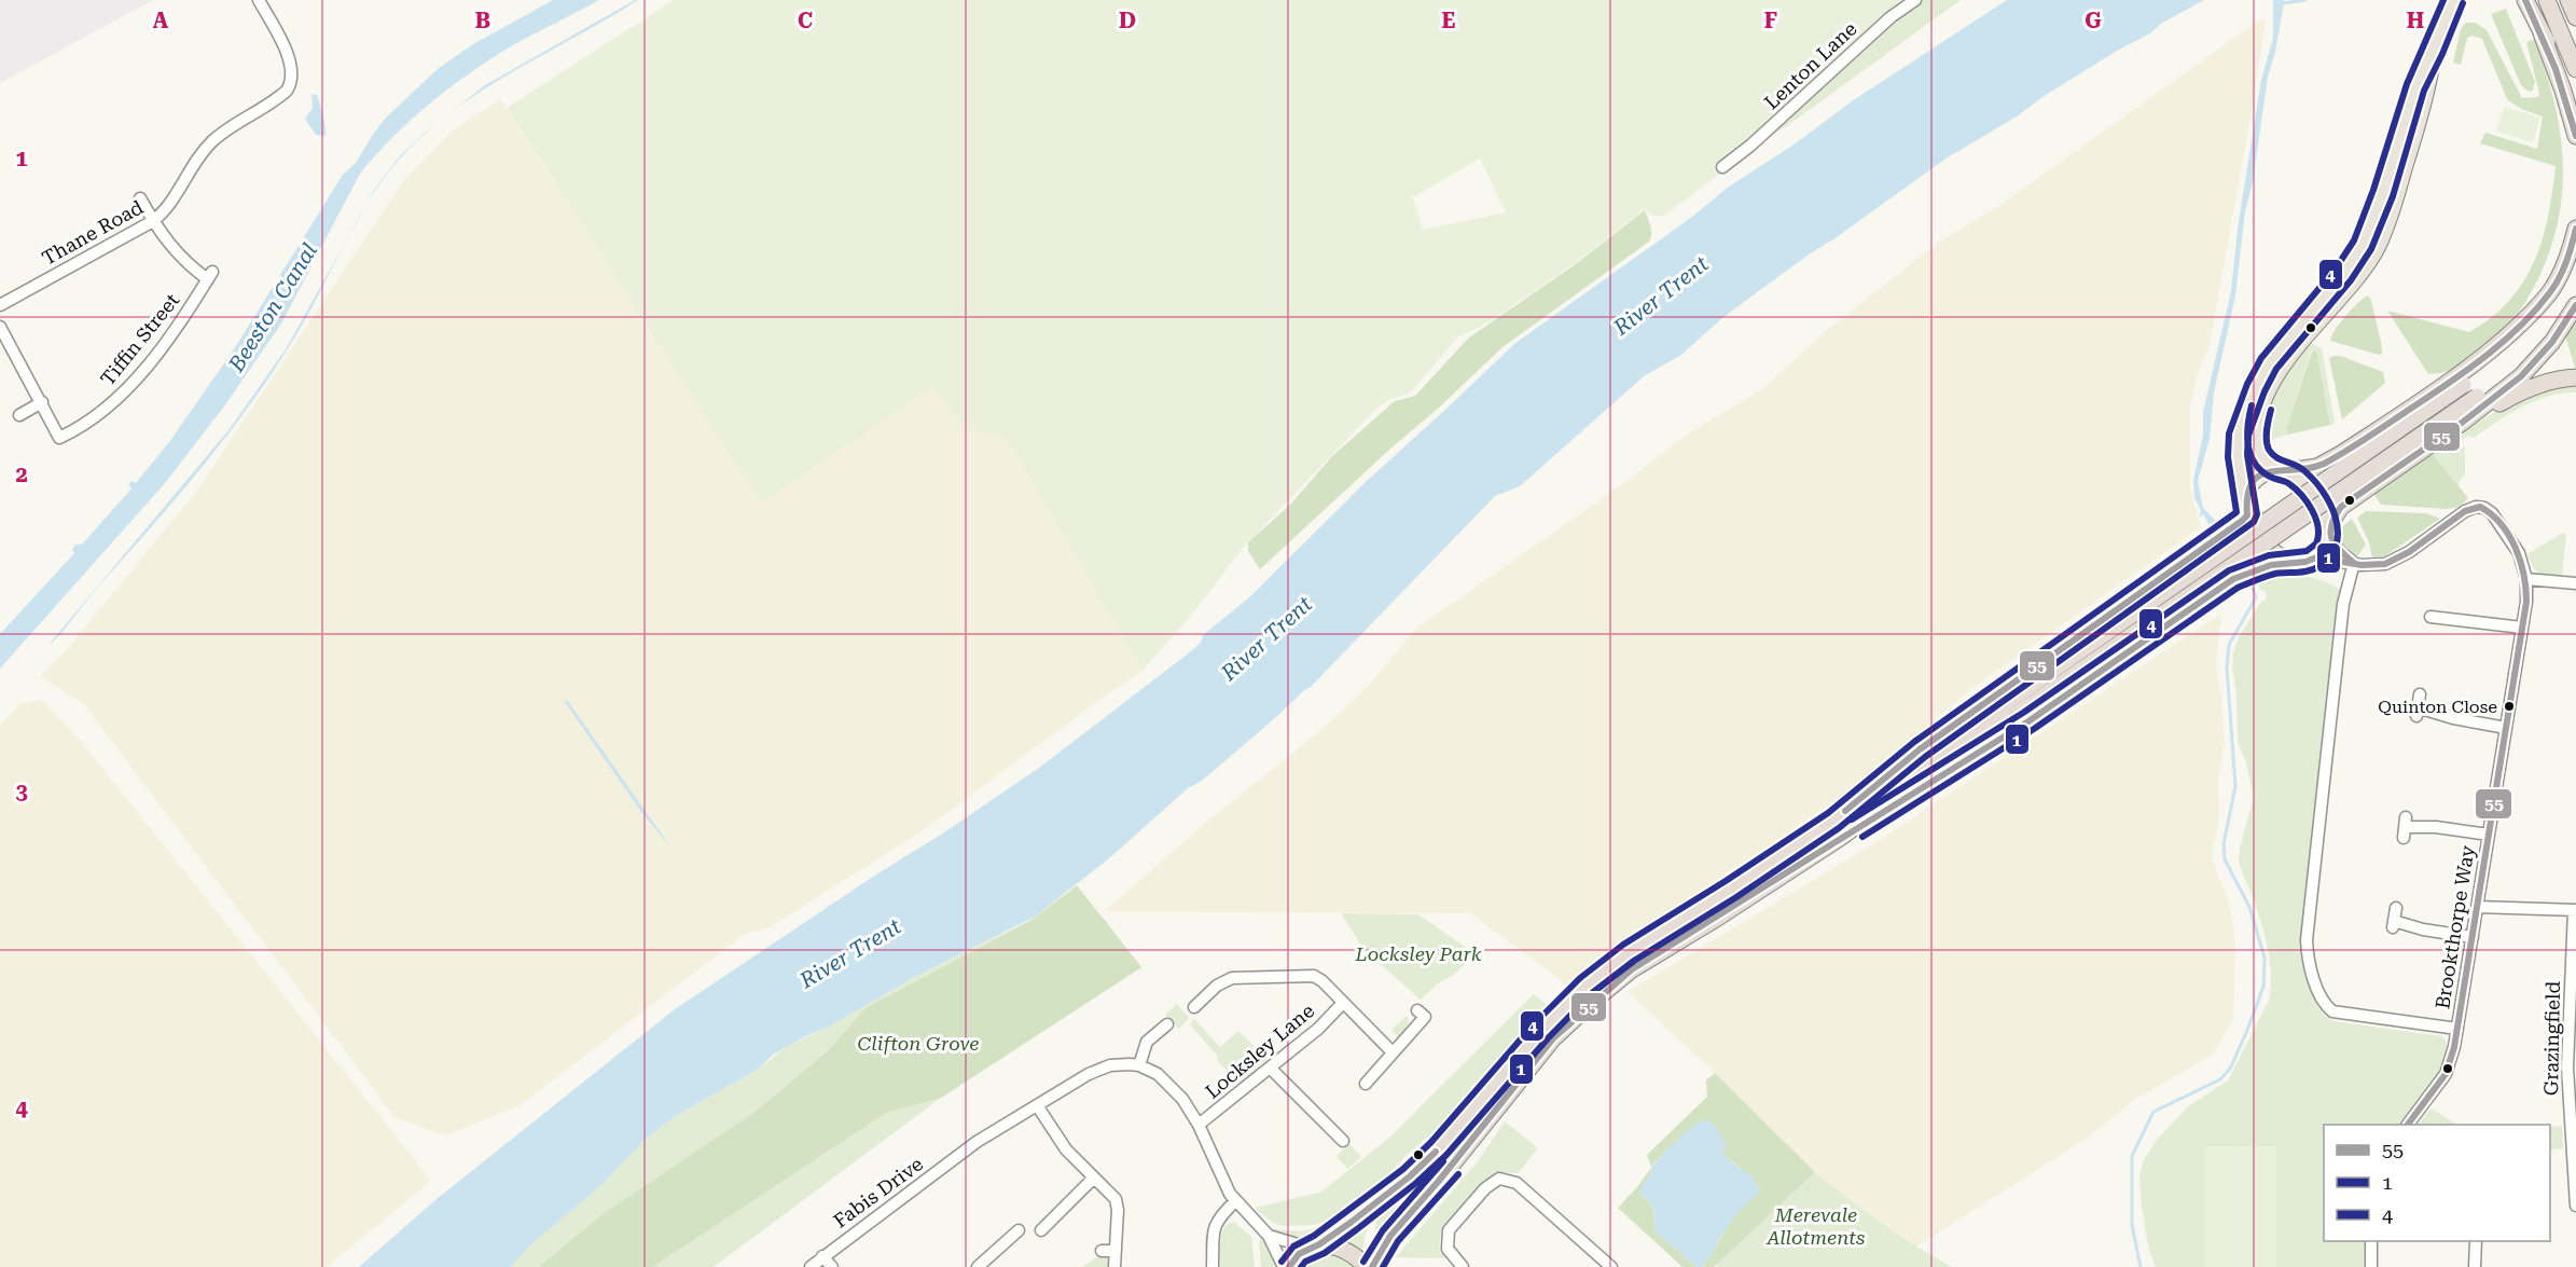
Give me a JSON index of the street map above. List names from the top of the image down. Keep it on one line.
{"streets":{"street":["Lenton Lane","Thane Road","Tiffin Street","Brookthorpe Way","Grazingfield","Locksley Lane","Fabis Drive"]},"crossings":[["Thane Road","Tiffin Street"]],"water":["River Trent","Beeston Canal"],"parks":["Locksley Park","Clifton Grove","Merevale Allotments"],"places":["Quinton Close"],"lines":["transit line 55","transit line 4","transit line 1"],"legend":["55","1","4"],"grid":{"columns":["A","B","C","D","E","F","G","H"],"rows":["1","2","3","4"]}}
